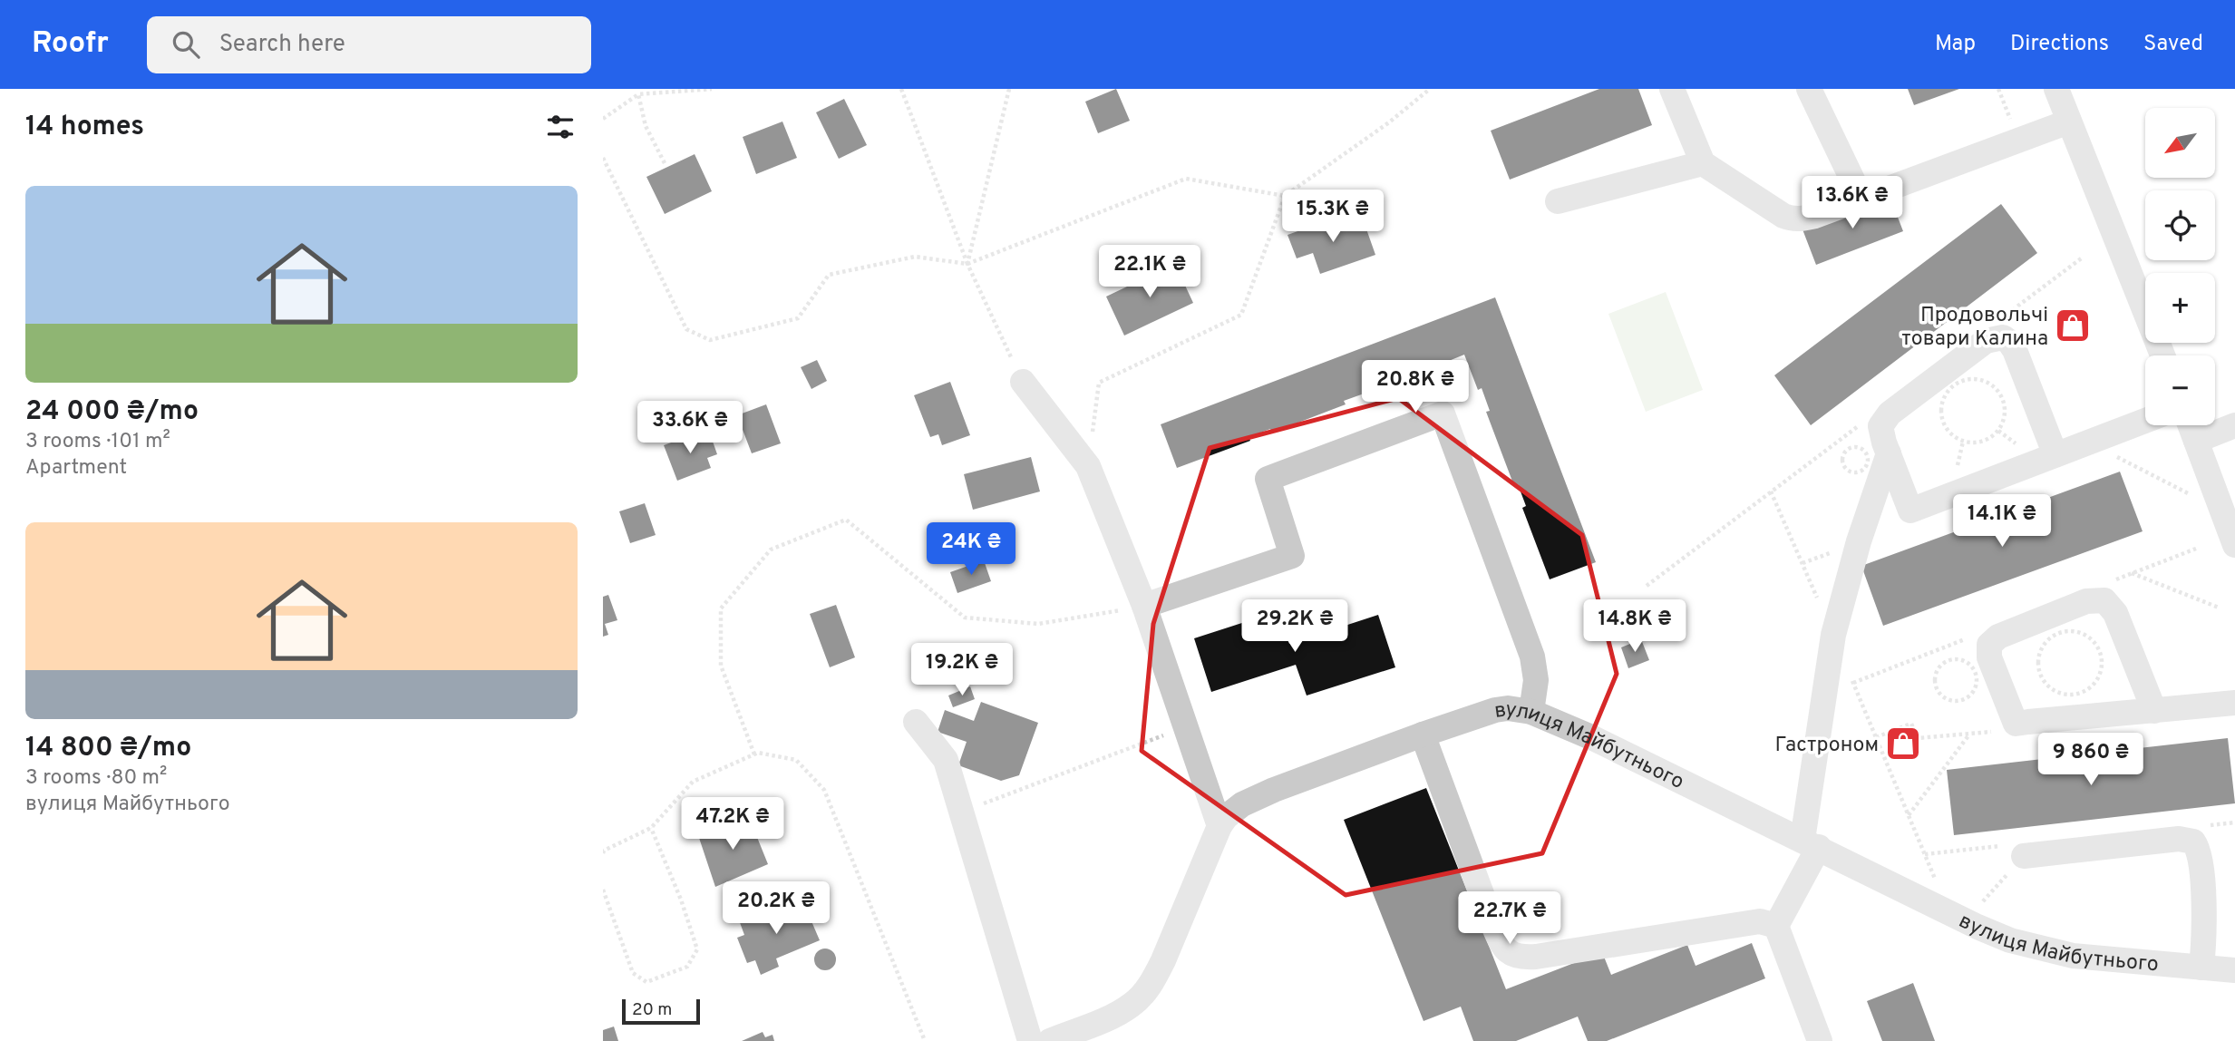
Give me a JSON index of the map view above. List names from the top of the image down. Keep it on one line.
{"streets":{"street":["вулиця Майбутнього"]},"places":{"shop":["Продовольчі товари Калина","Гастроном"]},"scale_bar":"20 m","north":"bottom left","page":{"header":"Roofr","search":"Search here","nav":["Map","Directions","Saved"],"heading":"14 homes","map_buttons":["+","−"],"list":[{"name":"24 000 ₴/mo","note":"3 rooms · 101 m² · Apartment"},{"name":"14 800 ₴/mo","note":"3 rooms · 80 m² · вулиця Майбутнього"}],"price":["13.6K ₴","15.3K ₴","22.1K ₴","20.8K ₴","33.6K ₴","14.1K ₴","24K ₴","29.2K ₴","14.8K ₴","19.2K ₴","9 860 ₴","47.2K ₴","20.2K ₴","22.7K ₴"],"scale":"20 m"}}
